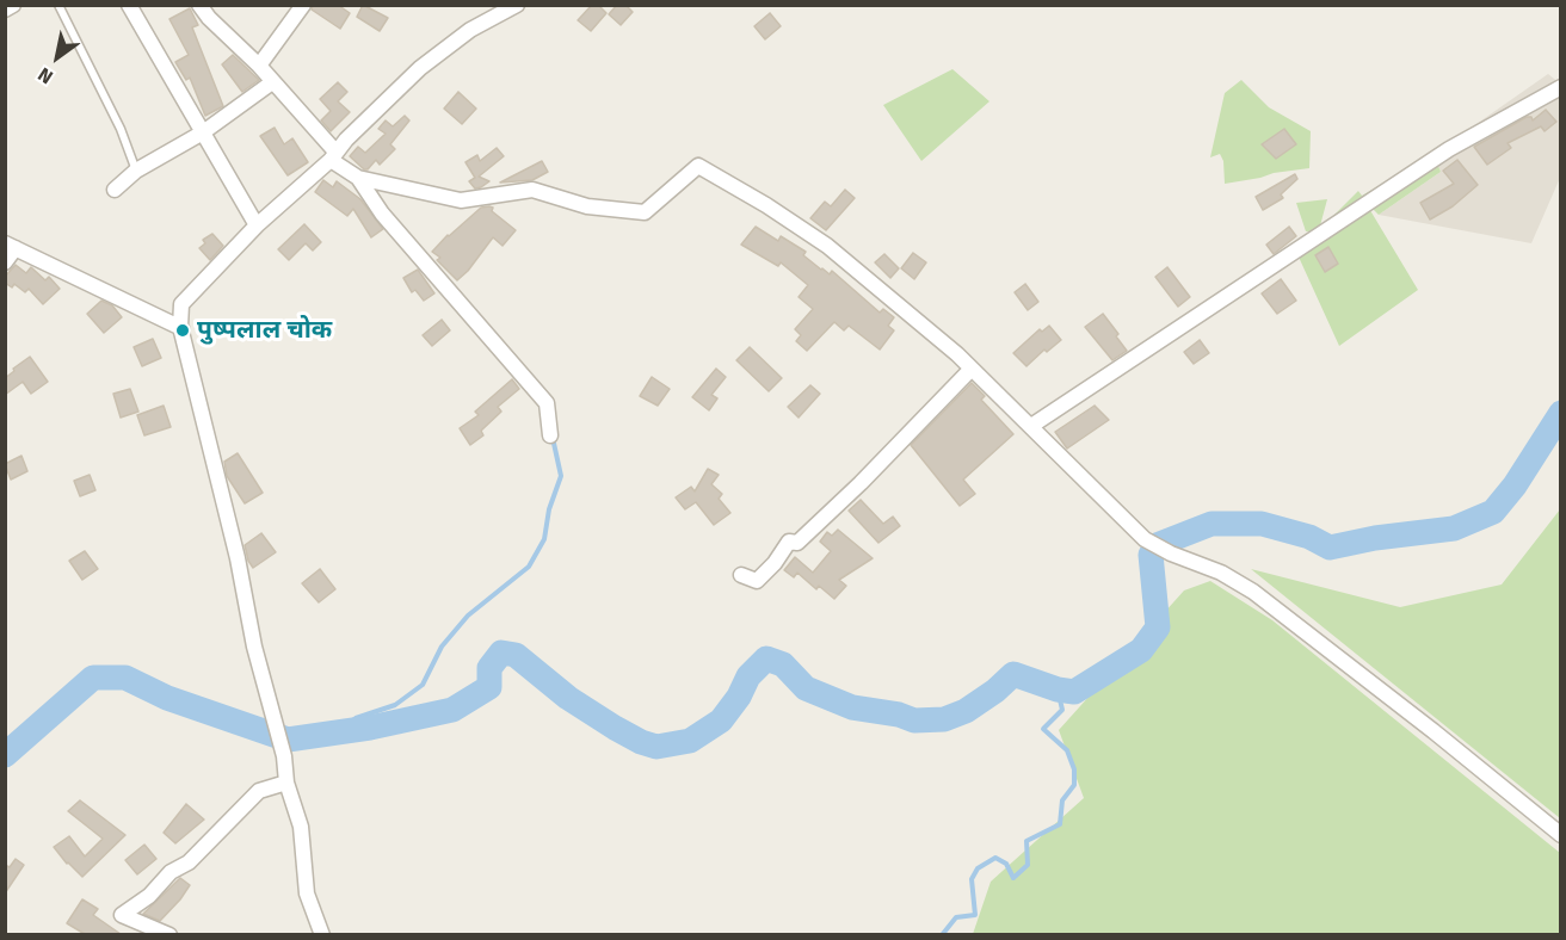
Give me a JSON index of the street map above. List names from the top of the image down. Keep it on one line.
{"places":["पुष्पलाल चोक"],"north":"bottom left"}
